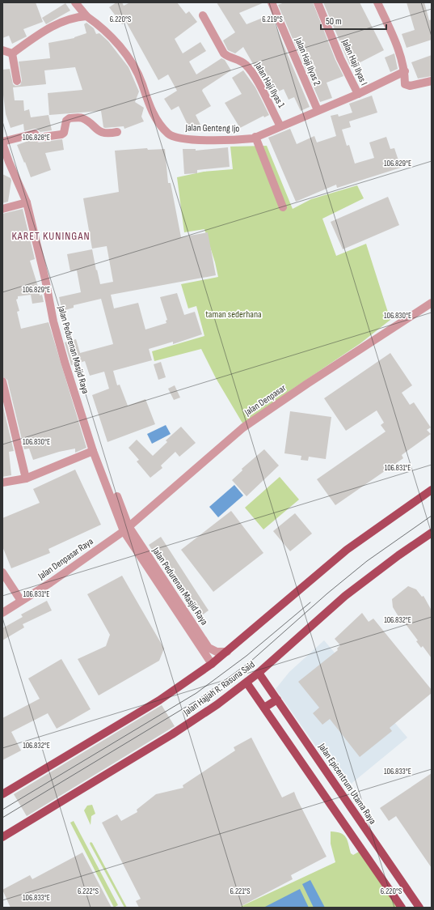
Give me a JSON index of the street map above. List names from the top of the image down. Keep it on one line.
{"streets":{"main road":["Jalan Hajjah R. Rasuna Said","Jalan Epicentrum Utama Raya"],"street":["Jalan Haji Ilyas 2","Jalan Haji Ilyas I","Jalan Haji Ilyas 1","Jalan Genteng Ijo","Jalan Pedurenan Masjid Raya","Jalan Denpasar","Jalan Denpasar Raya"]},"crossings":[["Jalan Haji Ilyas 2","Jalan Genteng Ijo"],["Jalan Haji Ilyas I","Jalan Genteng Ijo"],["Jalan Haji Ilyas 1","Jalan Genteng Ijo"],["Jalan Pedurenan Masjid Raya","Jalan Denpasar"],["Jalan Pedurenan Masjid Raya","Jalan Denpasar Raya"],["Jalan Denpasar","Jalan Denpasar Raya"],["Jalan Hajjah R. Rasuna Said","Jalan Epicentrum Utama Raya"]],"districts":["KARET KUNINGAN"],"parks":["taman sederhana"],"scale_bar":"50 m","coordinates":["6.220°S","6.219°S","106.828°E","106.829°E","106.830°E","106.831°E","106.832°E","106.833°E","6.222°S","6.221°S"]}
